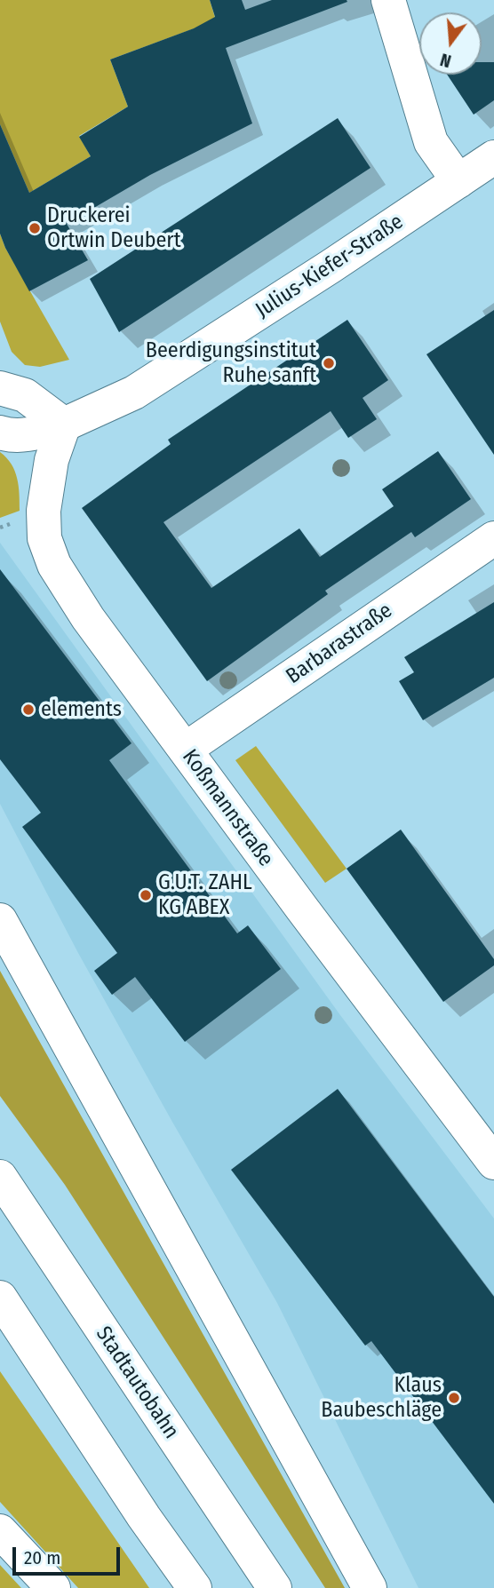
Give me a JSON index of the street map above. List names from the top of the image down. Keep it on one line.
{"streets":{"main road":["Julius-Kiefer-Straße","Barbarastraße","Koßmannstraße","Stadtautobahn"]},"crossings":[["Julius-Kiefer-Straße","Koßmannstraße"],["Barbarastraße","Koßmannstraße"]],"places":["Druckerei Ortwin Deubert","Beerdigungsinstitut Ruhe sanft","elements","G.U.T. ZAHL KG ABEX","Klaus Baubeschläge"],"scale_bar":"20 m","north":"bottom"}
